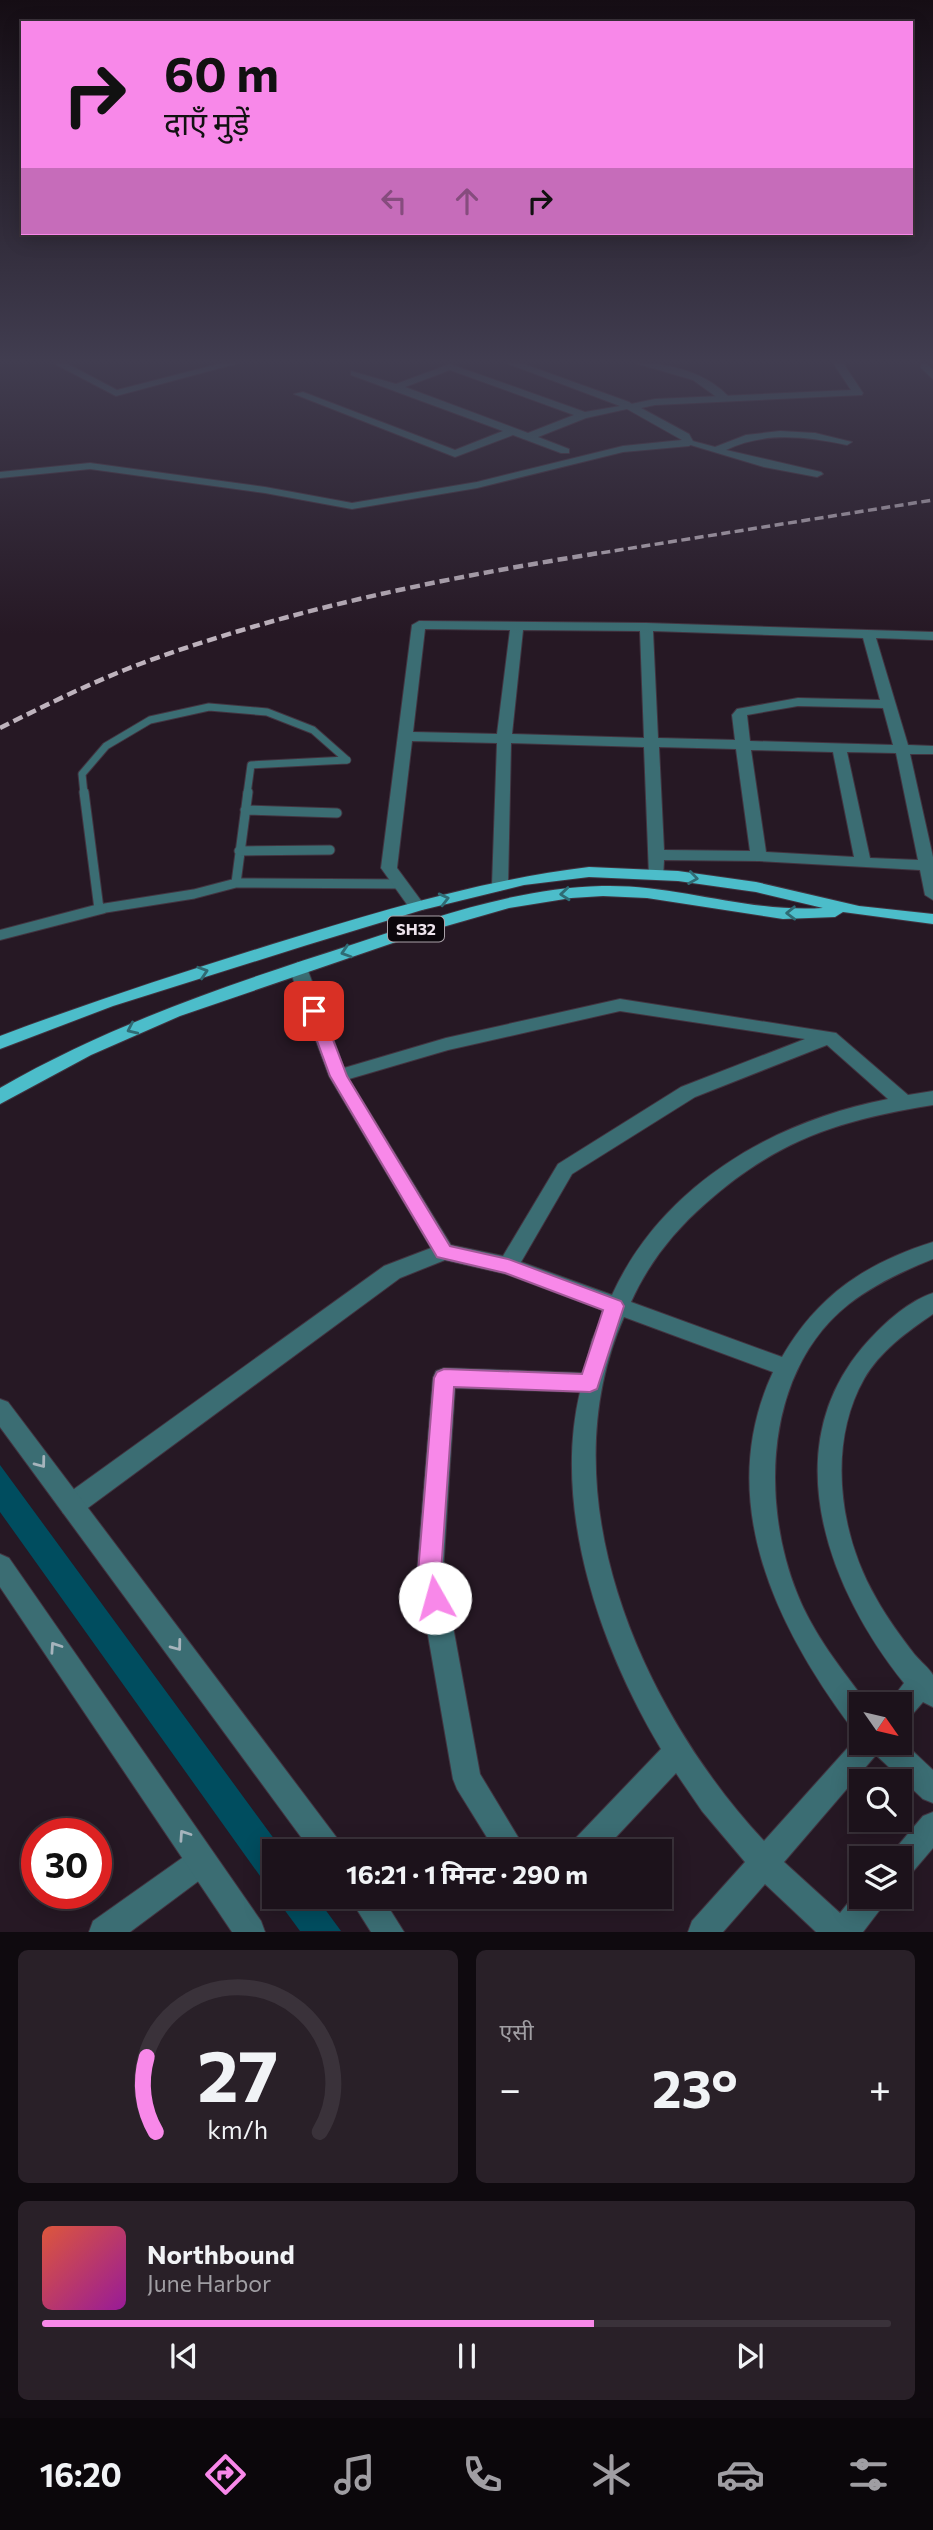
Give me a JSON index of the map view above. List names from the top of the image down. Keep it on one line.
{"streets":{"main road":["SH32"]},"north":"bottom right","page":{"turn":["60 m","दाएँ मुड़ें"],"limit":"30","trip":"16:21 · 1 मिनट · 290 m","tile":"एसी","heat":["−","23°","+"],"song":["Northbound","June Harbor"],"tabs":"16:20","gauge":["27","km/h"]}}
